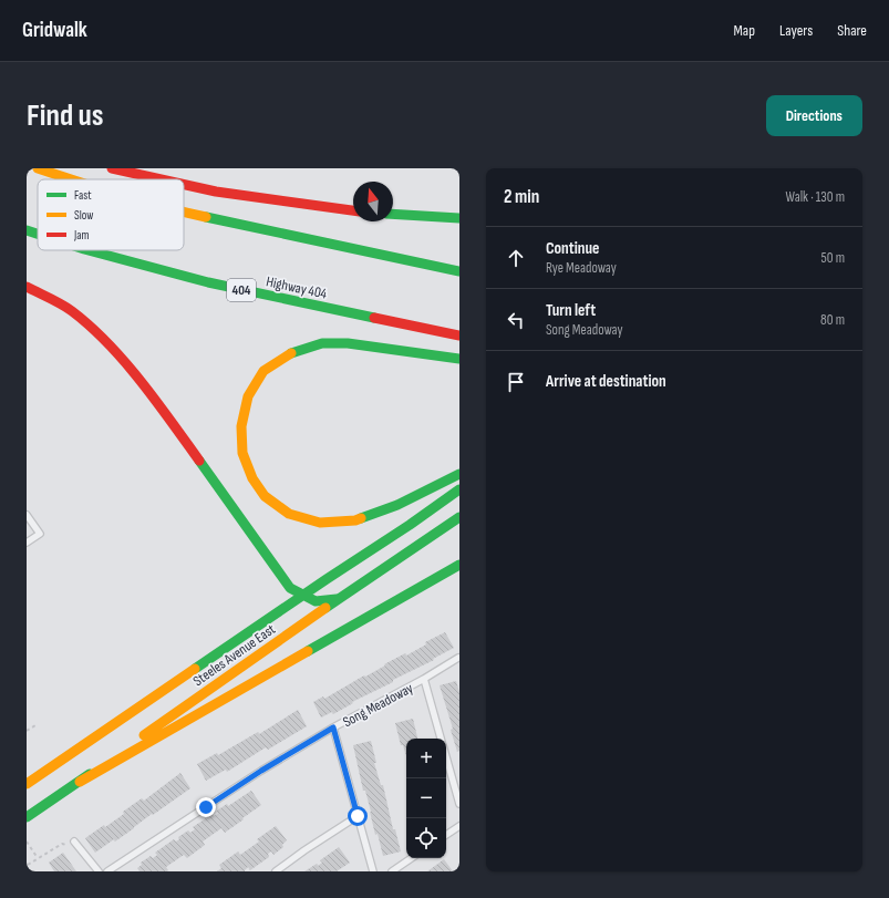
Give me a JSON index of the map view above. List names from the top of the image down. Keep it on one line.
{"streets":{"main road":["Highway 404","404","Steeles Avenue East"],"lane":["Song Meadoway"]},"legend":["Fast","Slow","Jam"],"north":"top","page":{"header":"Gridwalk","nav":["Map","Layers","Share"],"buttons":"Directions","title":"Find us","heading":["2 min","Walk · 130 m"],"list":[["Continue","Rye Meadoway","50 m"],["Turn left","Song Meadoway","80 m"],"Arrive at destination"],"map_buttons":["+","−"]}}
